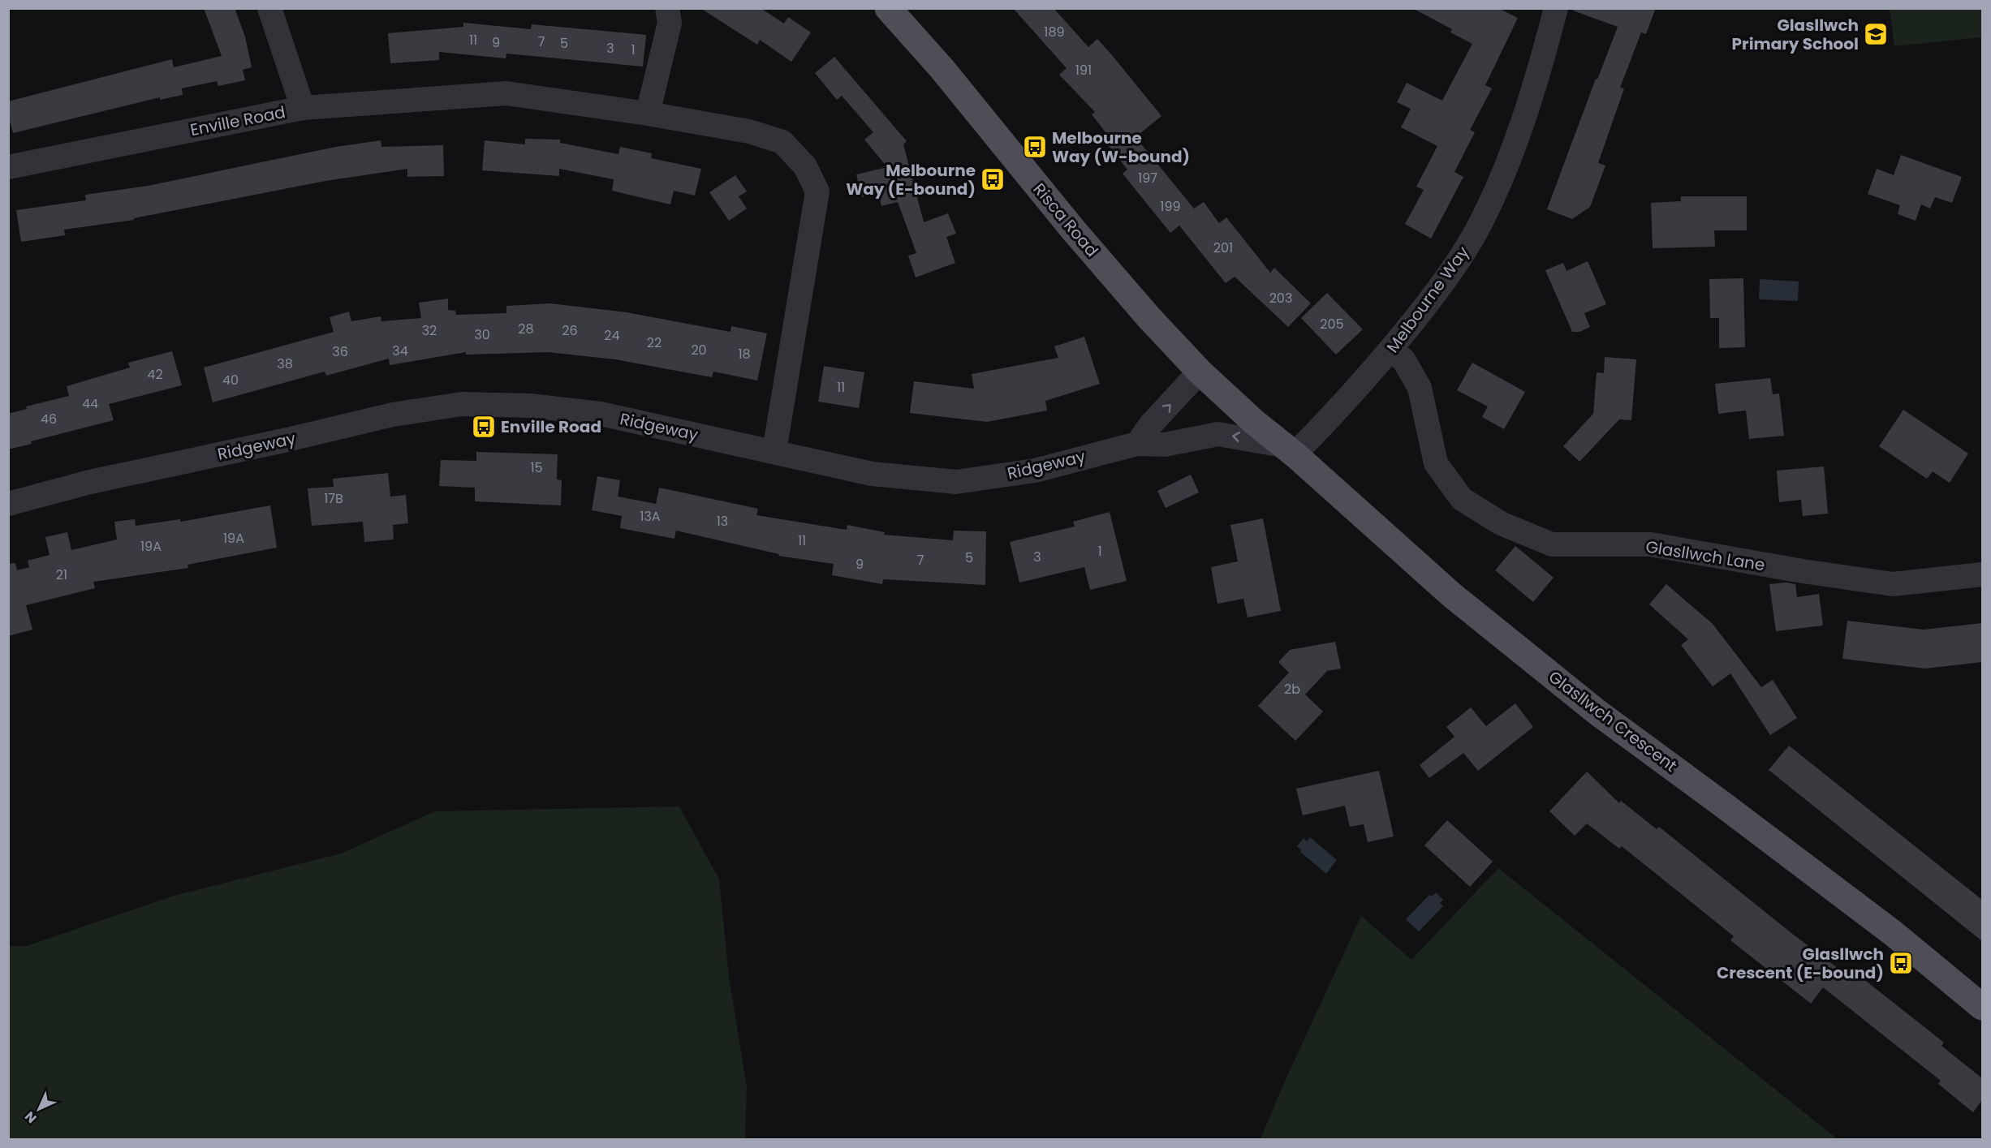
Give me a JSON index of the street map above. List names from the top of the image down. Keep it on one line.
{"streets":{"main road":["Risca Road","Glasllwch Crescent"],"street":["Enville Road","Melbourne Way","Ridgeway","Glasllwch Lane"]},"crossings":[["Enville Road","Ridgeway"],["Risca Road","Glasllwch Crescent"],["Melbourne Way","Ridgeway"],["Melbourne Way","Glasllwch Lane"],["Melbourne Way","Glasllwch Crescent"],["Ridgeway","Glasllwch Crescent"]],"places":{"school or university":["Glasllwch Primary School"],"bus stop":["Melbourne Way (W-bound)","Melbourne Way (E-bound)","Enville Road","Glasllwch Crescent (E-bound)"]},"house_numbers":["189","11","7","9","5","3","1","191","197","199","201","203","205","28","32","26","30","24","22","20","34","36","18","38","42","40","11","44","46","15","17B","13A","13","19A","11","19A","1","3","5","7","9","21","2b"],"north":"bottom left"}
